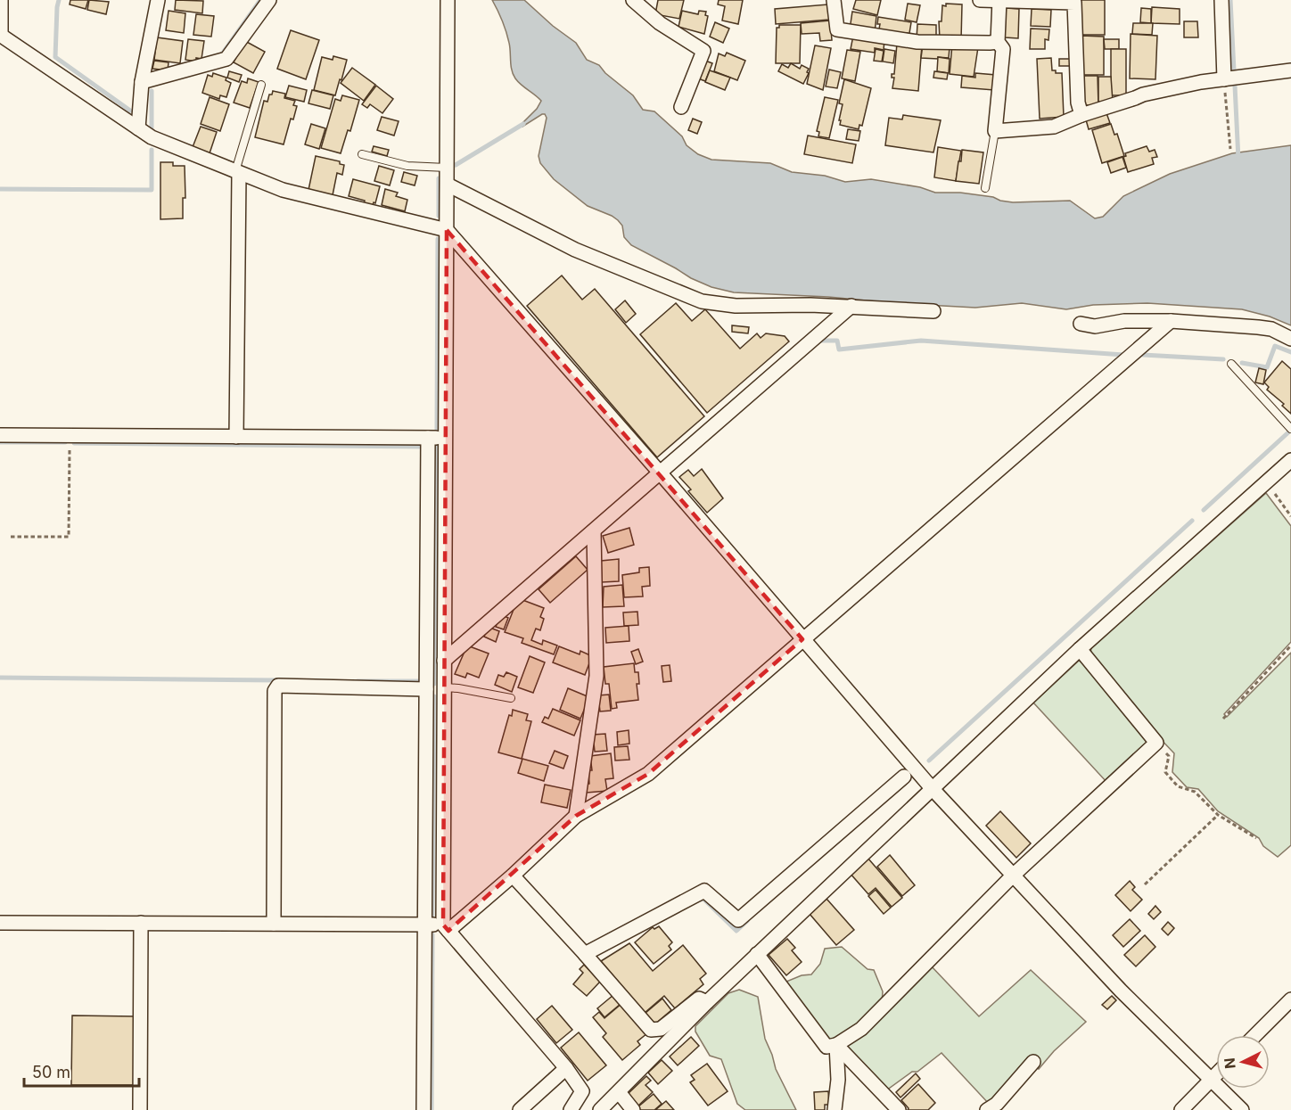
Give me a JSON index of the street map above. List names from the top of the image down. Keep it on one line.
{"scale_bar":"50 m","north":"left"}
